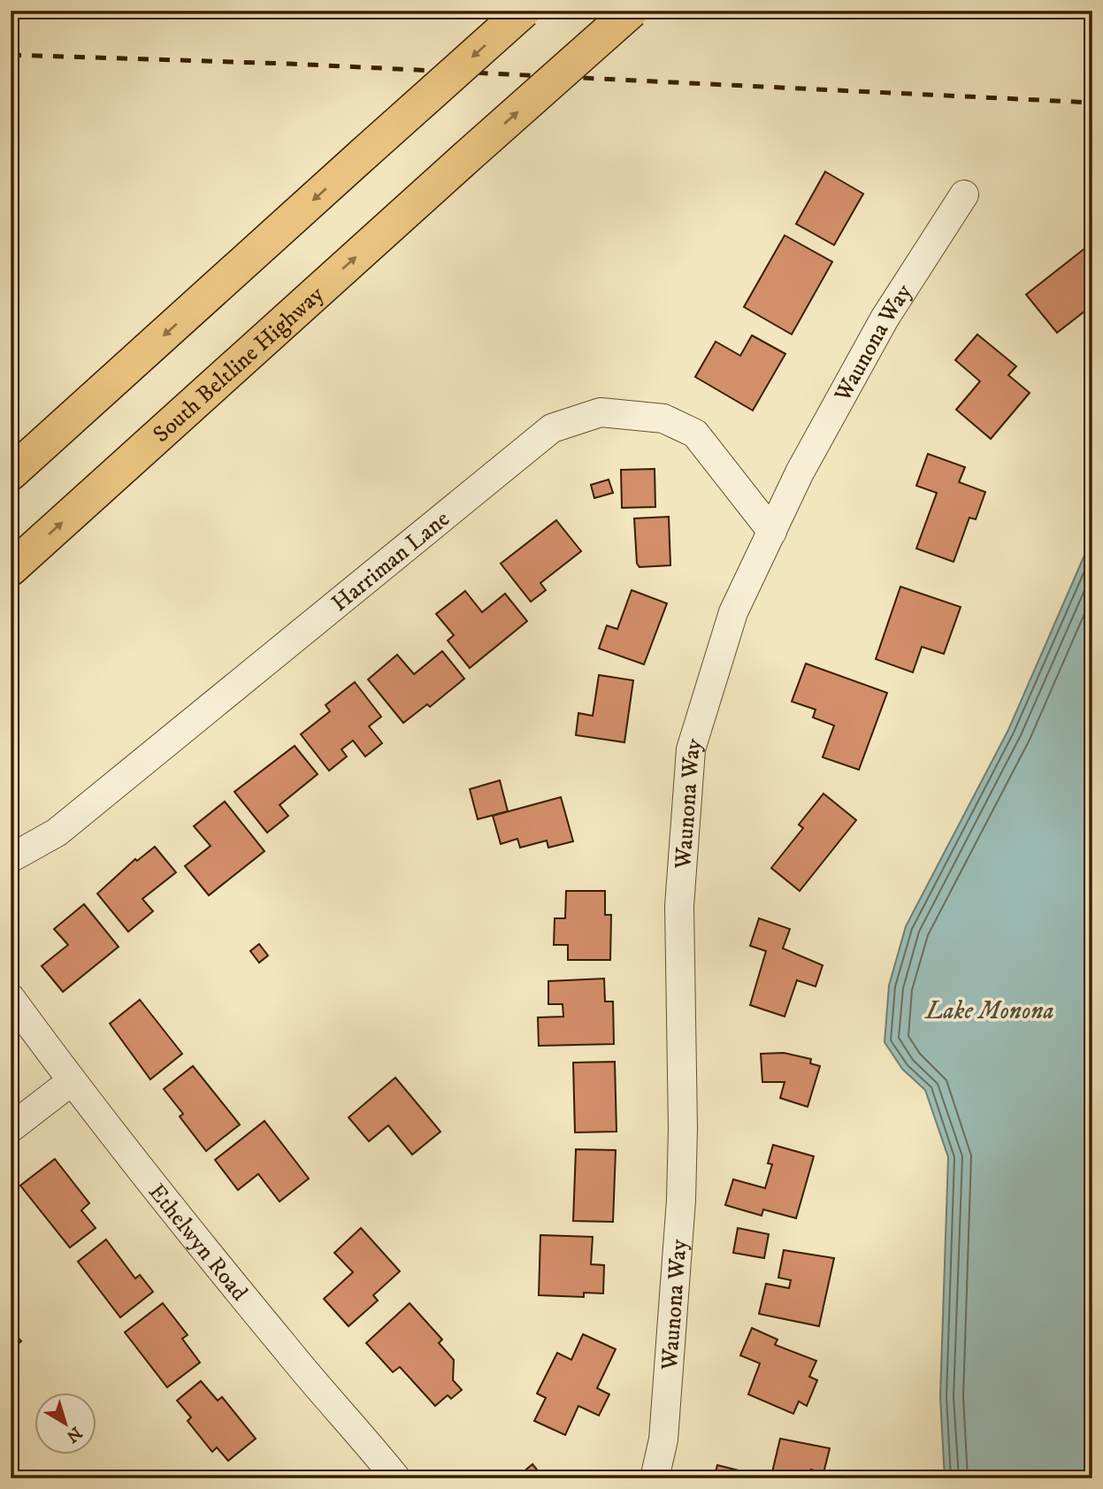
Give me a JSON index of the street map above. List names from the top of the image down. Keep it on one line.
{"streets":{"highway":["South Beltline Highway"],"street":["Waunona Way","Harriman Lane","Ethelwyn Road"]},"crossings":[["Waunona Way","Harriman Lane"]],"water":["Lake Monona"],"north":"bottom right"}
